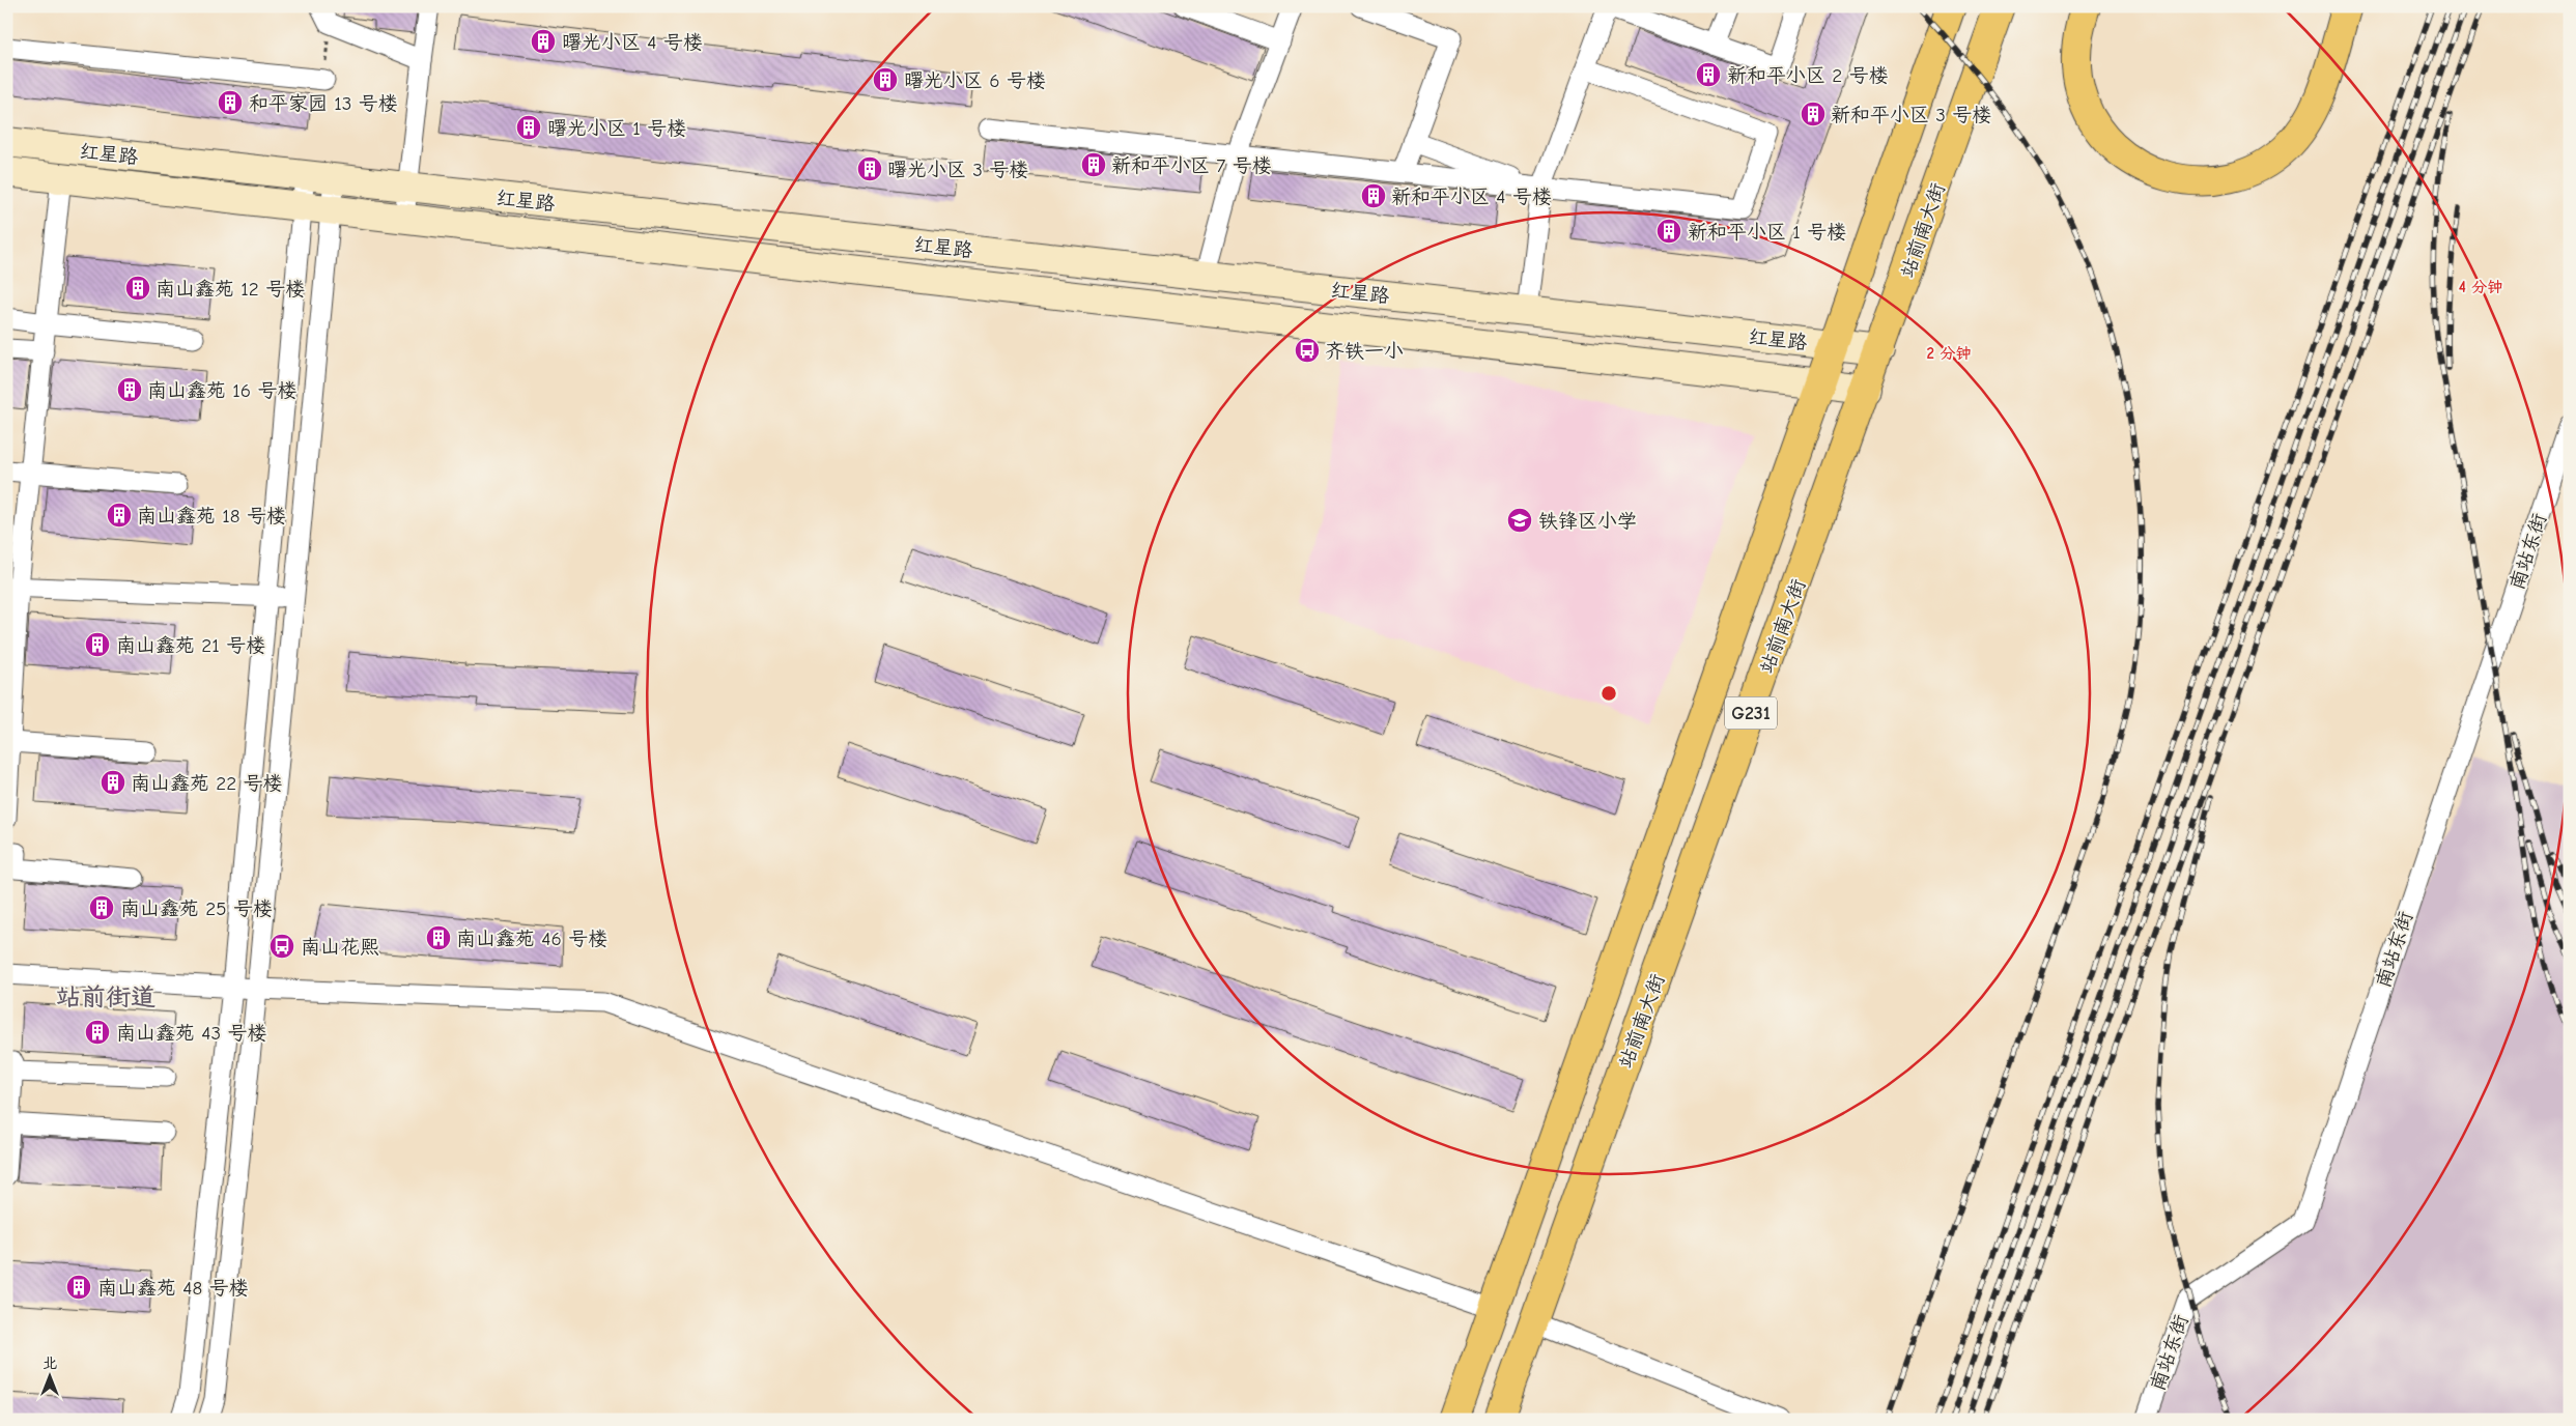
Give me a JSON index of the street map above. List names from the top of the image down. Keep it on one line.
{"streets":{"main road":["站前南大街","G231"],"street":["红星路","南站东街"]},"crossings":[["红星路","站前南大街"],["红星路","G231"]],"districts":["站前街道"],"places":{"building":["曙光小区 4 号楼","新和平小区 2 号楼","曙光小区 6 号楼","和平家园 13 号楼","新和平小区 3 号楼","曙光小区 1 号楼","新和平小区 7 号楼","曙光小区 3 号楼","新和平小区 4 号楼","新和平小区 1 号楼","南山鑫苑 12 号楼","南山鑫苑 16 号楼","南山鑫苑 18 号楼","南山鑫苑 21 号楼","南山鑫苑 22 号楼","南山鑫苑 25 号楼","南山鑫苑 46 号楼","南山鑫苑 43 号楼","南山鑫苑 48 号楼"],"bus stop":["齐铁一小","南山花熙"],"school or university":["铁锋区小学"]},"north":"top","rings":["4 分钟","2 分钟"]}
